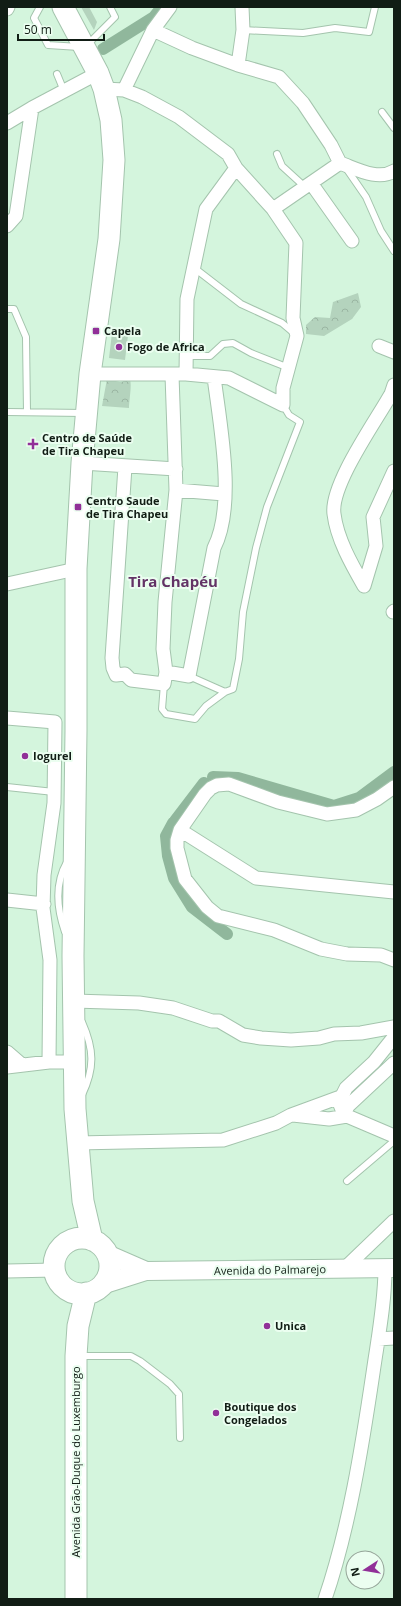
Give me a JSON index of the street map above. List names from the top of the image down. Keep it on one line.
{"streets":{"main road":["Avenida Grão-Duque do Luxemburgo"],"street":["Avenida do Palmarejo"]},"crossings":[["Avenida do Palmarejo","Avenida Grão-Duque do Luxemburgo"]],"districts":["Tira Chapéu"],"places":{"transit":["Capela","Centro Saude de Tira Chapeu"],"other":["Fogo de Africa","Iogurel","Unica","Boutique dos Congelados"],"health":["Centro de Saúde de Tira Chapeu"]},"scale_bar":"50 m","north":"left"}
